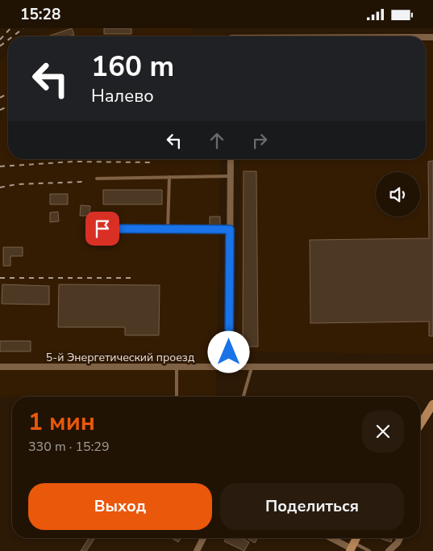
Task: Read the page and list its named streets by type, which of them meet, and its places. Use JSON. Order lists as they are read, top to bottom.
{
  "streets": {
    "street": ["5-й Энергетический проезд"]
  },
  "page": {
    "status": "15:28",
    "turn": ["160 m", "Налево"],
    "heading": ["1 мин", "330 m · 15:29"],
    "buttons": ["Выход", "Поделиться"]
  }
}
